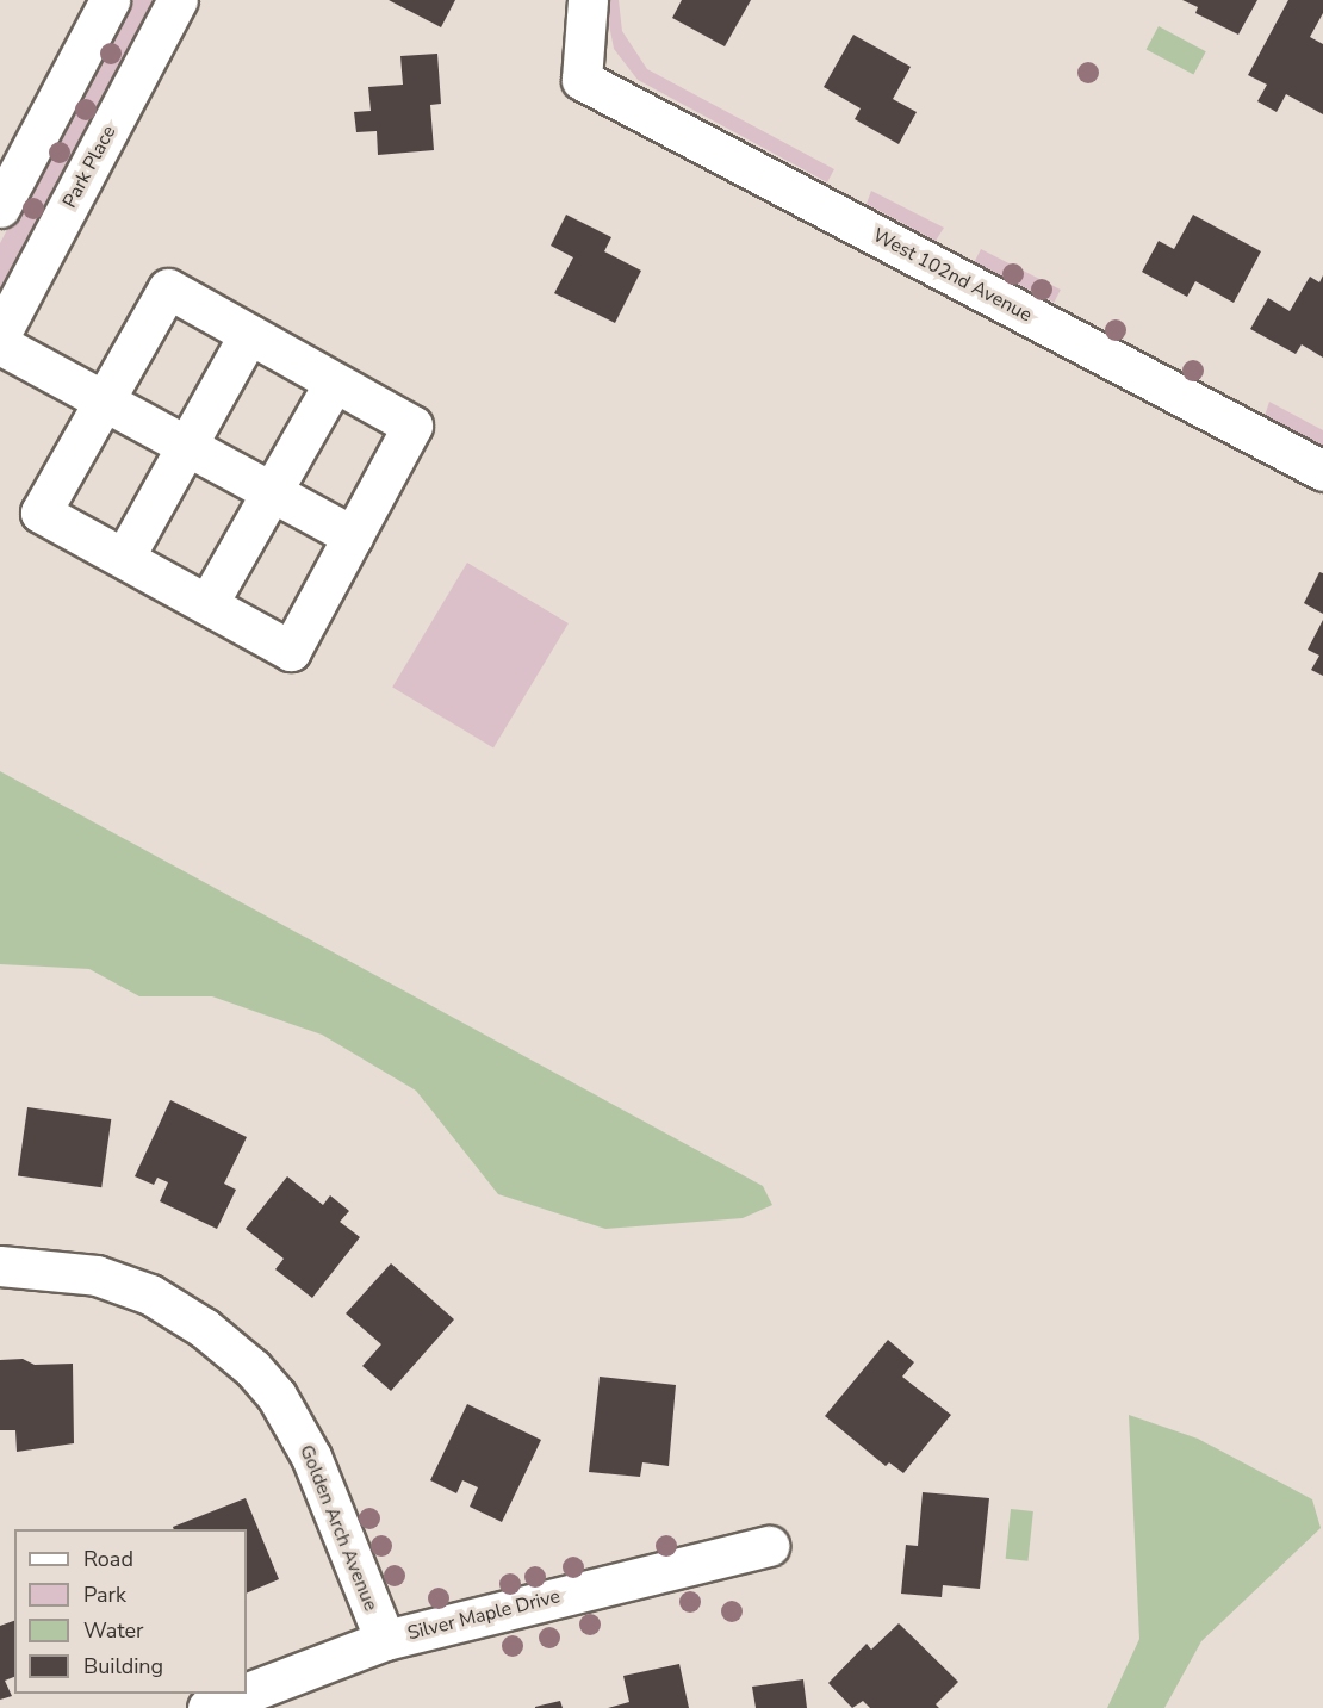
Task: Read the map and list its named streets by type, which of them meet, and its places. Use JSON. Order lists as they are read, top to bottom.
{
  "streets": {
    "street": [
      "Park Place",
      "West 102nd Avenue",
      "Golden Arch Avenue",
      "Silver Maple Drive"
    ]
  },
  "crossings": [
    ["Golden Arch Avenue", "Silver Maple Drive"]
  ],
  "legend": [
    "Road",
    "Park",
    "Water",
    "Building"
  ]
}
